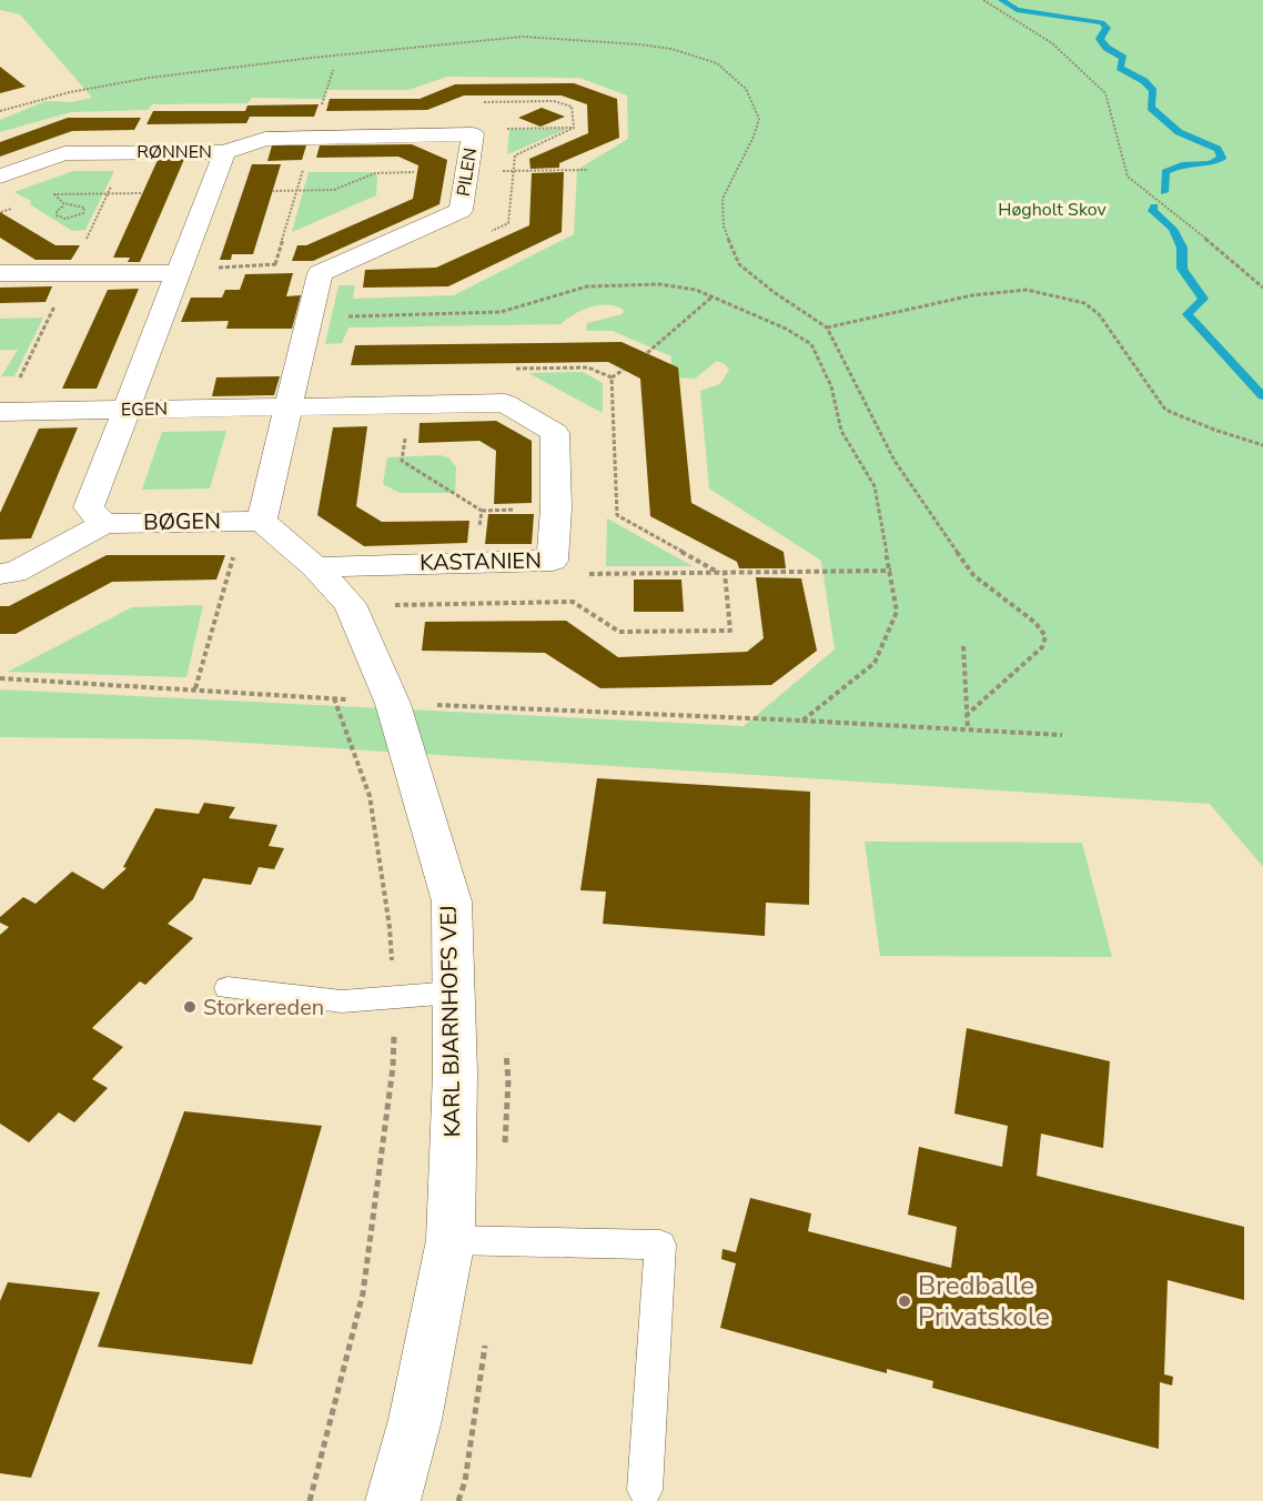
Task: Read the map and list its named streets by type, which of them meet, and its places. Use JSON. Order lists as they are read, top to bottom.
{
  "streets": {
    "street": [
      "RØNNEN",
      "PILEN",
      "EGEN",
      "BØGEN",
      "KASTANIEN",
      "KARL BJARNHOFS VEJ"
    ]
  },
  "crossings": [
    ["RØNNEN", "PILEN"],
    ["RØNNEN", "EGEN"],
    ["EGEN", "KASTANIEN"],
    ["KASTANIEN", "KARL BJARNHOFS VEJ"]
  ],
  "parks": ["Høgholt Skov"],
  "places": ["Storkereden", "Bredballe Privatskole"]
}
